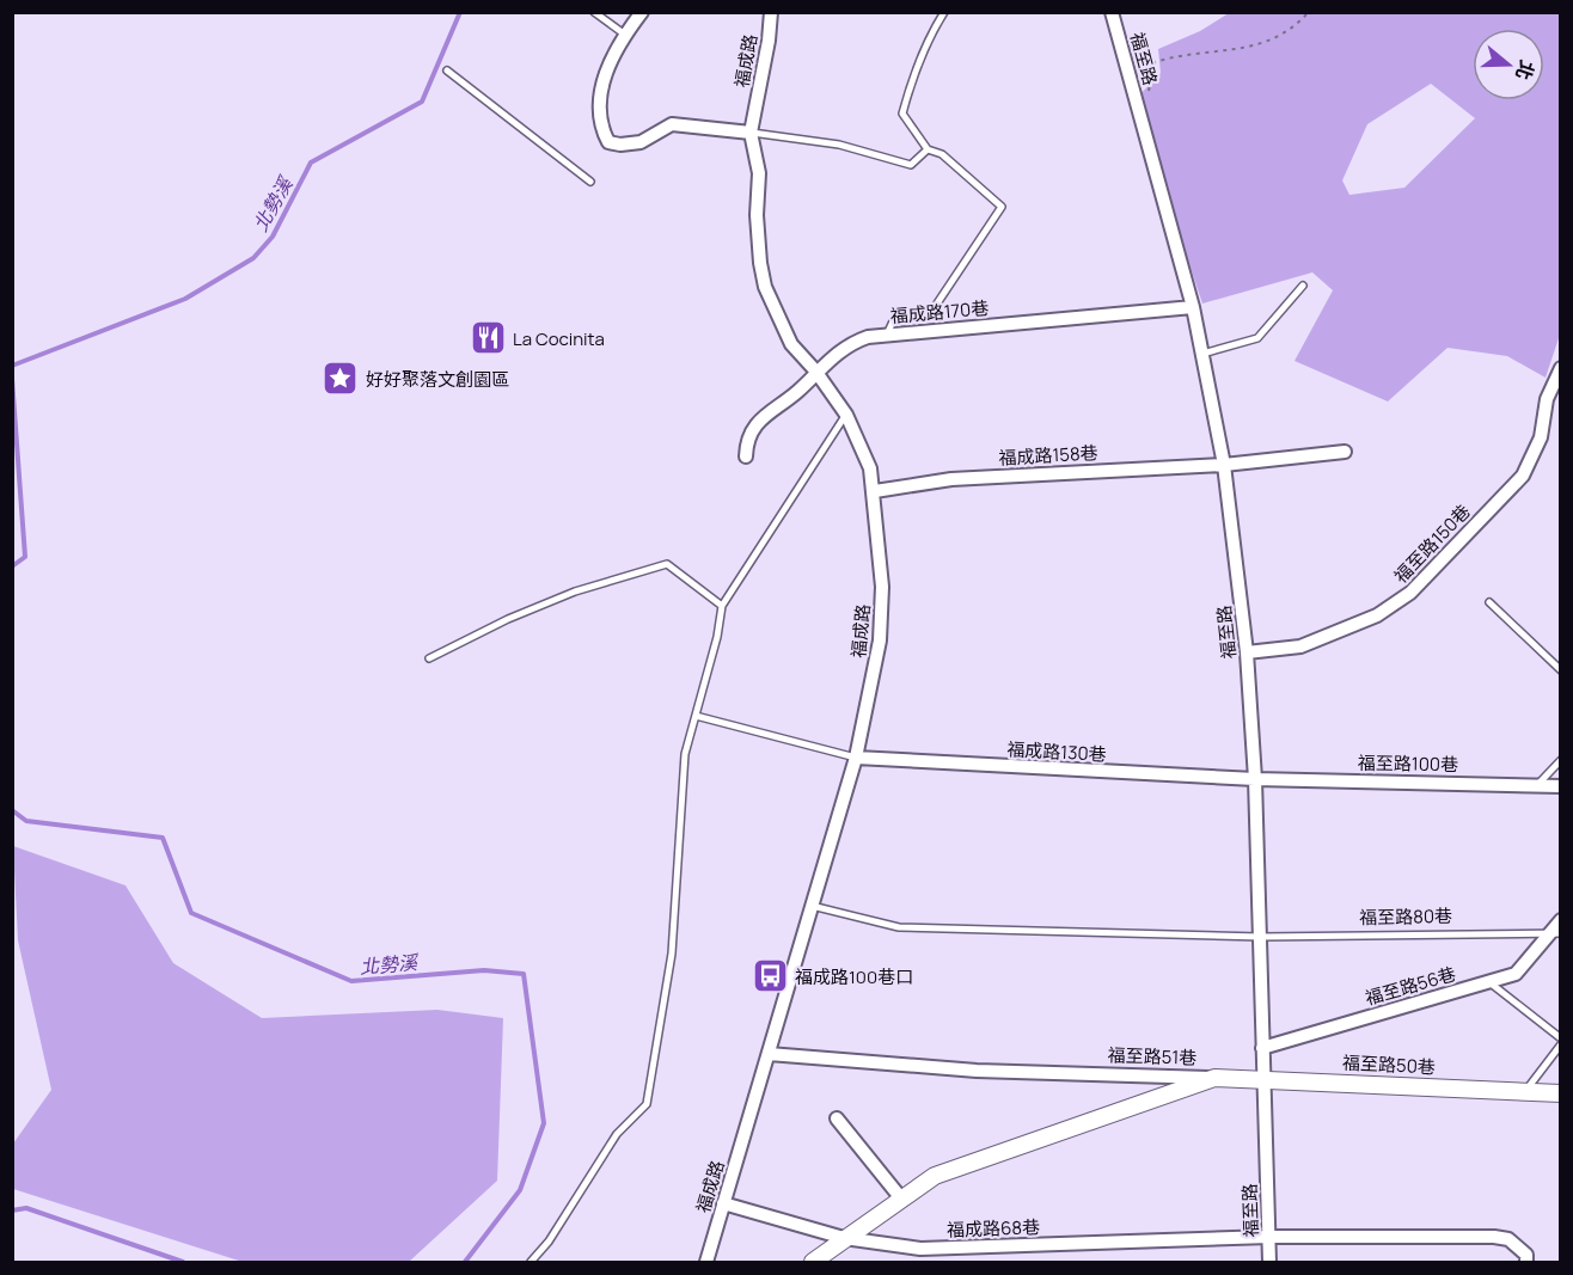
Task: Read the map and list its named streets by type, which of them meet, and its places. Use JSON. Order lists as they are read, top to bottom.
{
  "streets": {
    "street": [
      "福至路",
      "福成路",
      "福成路170巷",
      "福成路158巷",
      "福至路150巷",
      "福成路130巷",
      "福至路100巷",
      "福至路56巷",
      "福至路51巷",
      "福至路50巷",
      "福成路68巷"
    ],
    "lane": ["福至路80巷"]
  },
  "crossings": [
    ["福至路", "福成路170巷"],
    ["福至路", "福成路158巷"],
    ["福至路", "福至路150巷"],
    ["福至路", "福成路130巷"],
    ["福至路", "福至路100巷"],
    ["福至路", "福至路80巷"],
    ["福至路", "福至路56巷"],
    ["福至路", "福至路50巷"],
    ["福至路", "福成路68巷"],
    ["福成路", "福成路170巷"],
    ["福成路", "福成路158巷"],
    ["福成路", "福成路130巷"],
    ["福成路", "福至路80巷"],
    ["福成路", "福至路51巷"],
    ["福成路", "福成路68巷"],
    ["福成路130巷", "福至路100巷"],
    ["福至路80巷", "福至路56巷"],
    ["福至路51巷", "福至路50巷"],
    ["福至路51巷", "福成路68巷"]
  ],
  "water": ["北勢溪"],
  "places": {
    "restaurant": ["La Cocinita"],
    "place": ["好好聚落文創園區"],
    "bus stop": ["福成路100巷口"]
  },
  "north": "right"
}
